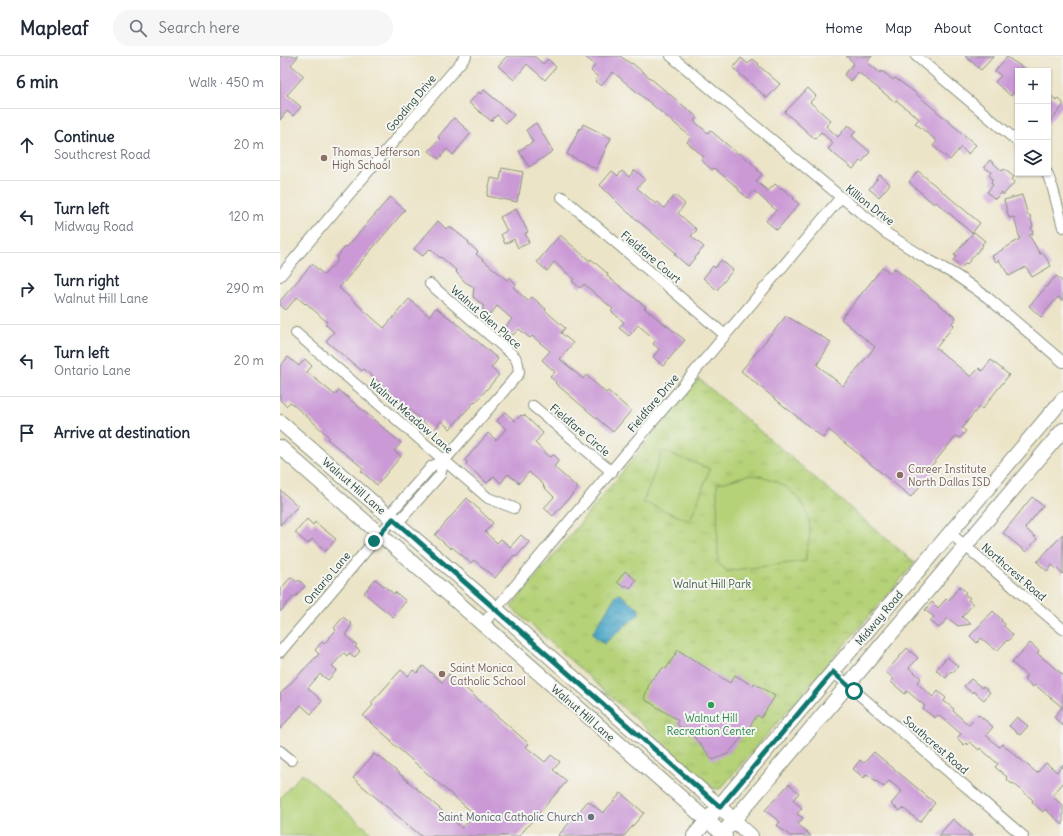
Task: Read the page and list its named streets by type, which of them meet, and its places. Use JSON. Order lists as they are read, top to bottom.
{
  "streets": {
    "main road": ["Walnut Hill Lane", "Midway Road"],
    "street": [
      "Gooding Drive",
      "Killion Drive",
      "Fieldfare Court",
      "Walnut Glen Place",
      "Fieldfare Drive",
      "Walnut Meadow Lane",
      "Fieldfare Circle",
      "Northcrest Road",
      "Ontario Lane",
      "Southcrest Road"
    ]
  },
  "crossings": [
    ["Killion Drive", "Fieldfare Drive"],
    ["Fieldfare Court", "Fieldfare Drive"],
    ["Walnut Glen Place", "Ontario Lane"],
    ["Fieldfare Drive", "Fieldfare Circle"],
    ["Fieldfare Drive", "Walnut Hill Lane"],
    ["Walnut Meadow Lane", "Ontario Lane"],
    ["Walnut Hill Lane", "Ontario Lane"],
    ["Walnut Hill Lane", "Midway Road"],
    ["Northcrest Road", "Midway Road"],
    ["Midway Road", "Southcrest Road"]
  ],
  "parks": ["Walnut Hill Park"],
  "places": [
    "Thomas Jefferson High School",
    "Career Institute North Dallas ISD",
    "Saint Monica Catholic School",
    "Walnut Hill Recreation Center",
    "Saint Monica Catholic Church"
  ],
  "page": {
    "header": "Mapleaf",
    "search": "Search here",
    "nav": [
      "Home",
      "Map",
      "About",
      "Contact"
    ],
    "heading": ["6 min", "Walk · 450 m"],
    "map_buttons": ["+", "−"],
    "list": [
      ["Continue", "Southcrest Road", "20 m"],
      ["Turn left", "Midway Road", "120 m"],
      ["Turn right", "Walnut Hill Lane", "290 m"],
      ["Turn left", "Ontario Lane", "20 m"],
      "Arrive at destination"
    ]
  }
}
